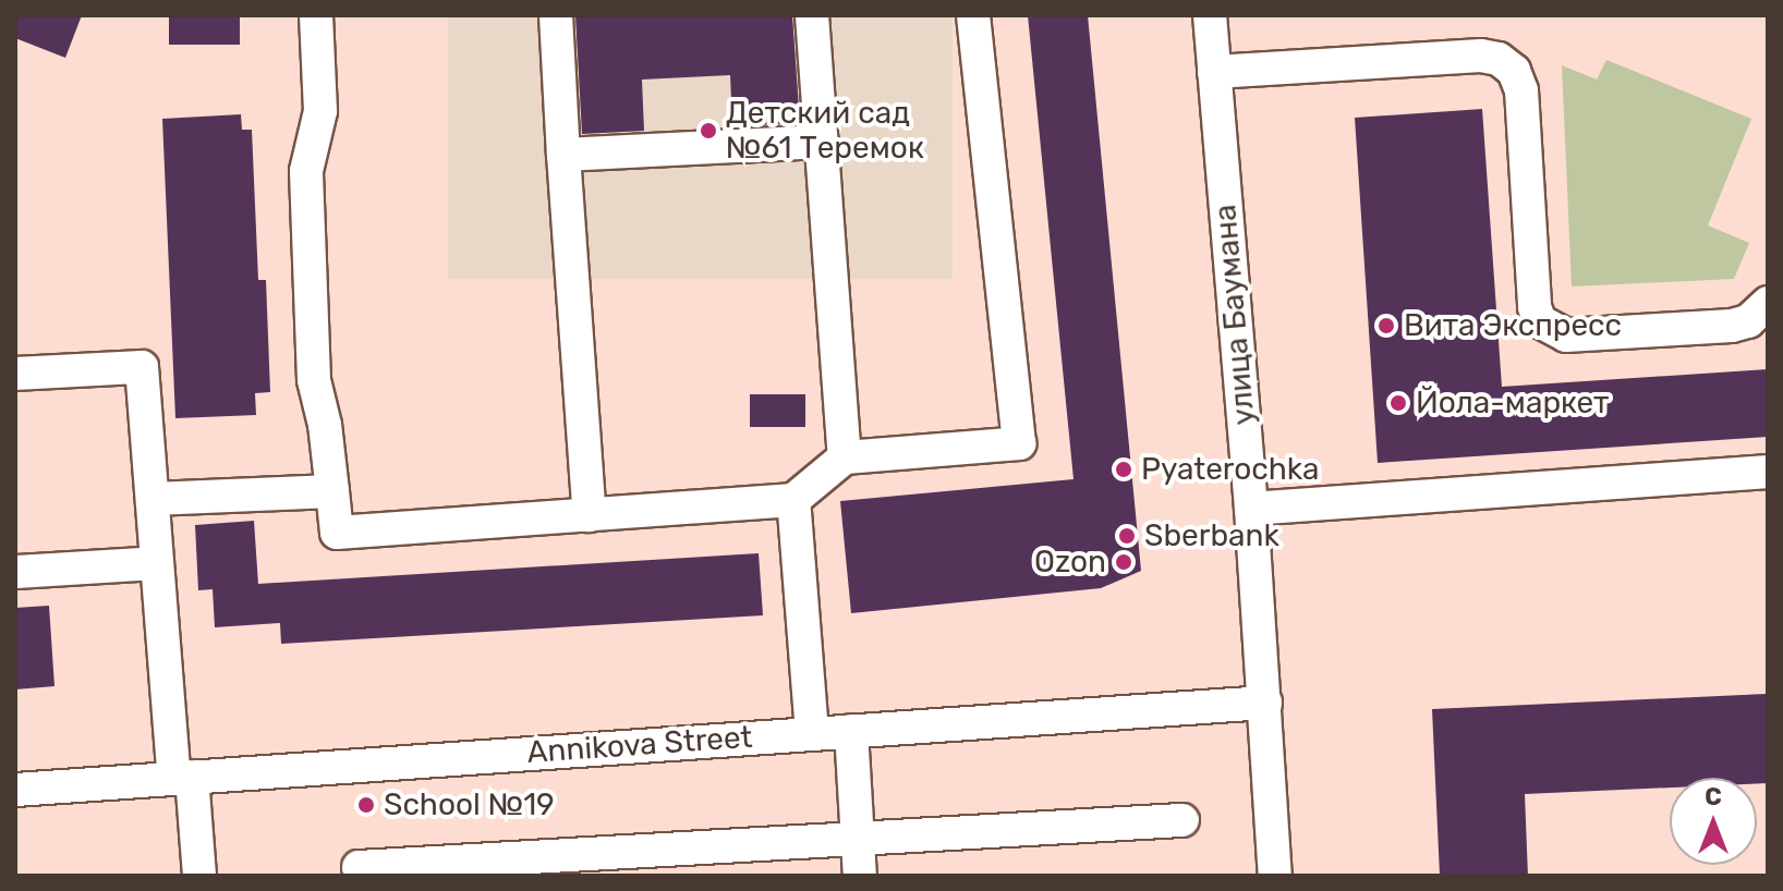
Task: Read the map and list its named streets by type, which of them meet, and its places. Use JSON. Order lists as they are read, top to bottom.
{
  "streets": {
    "street": ["улица Баумана", "Annikova Street"]
  },
  "crossings": [
    ["улица Баумана", "Annikova Street"]
  ],
  "places": [
    "Детский сад №61 Теремок",
    "Вита Экспресс",
    "Йола-маркет",
    "Pyaterochka",
    "Sberbank",
    "Ozon",
    "School №19"
  ],
  "north": "top"
}
